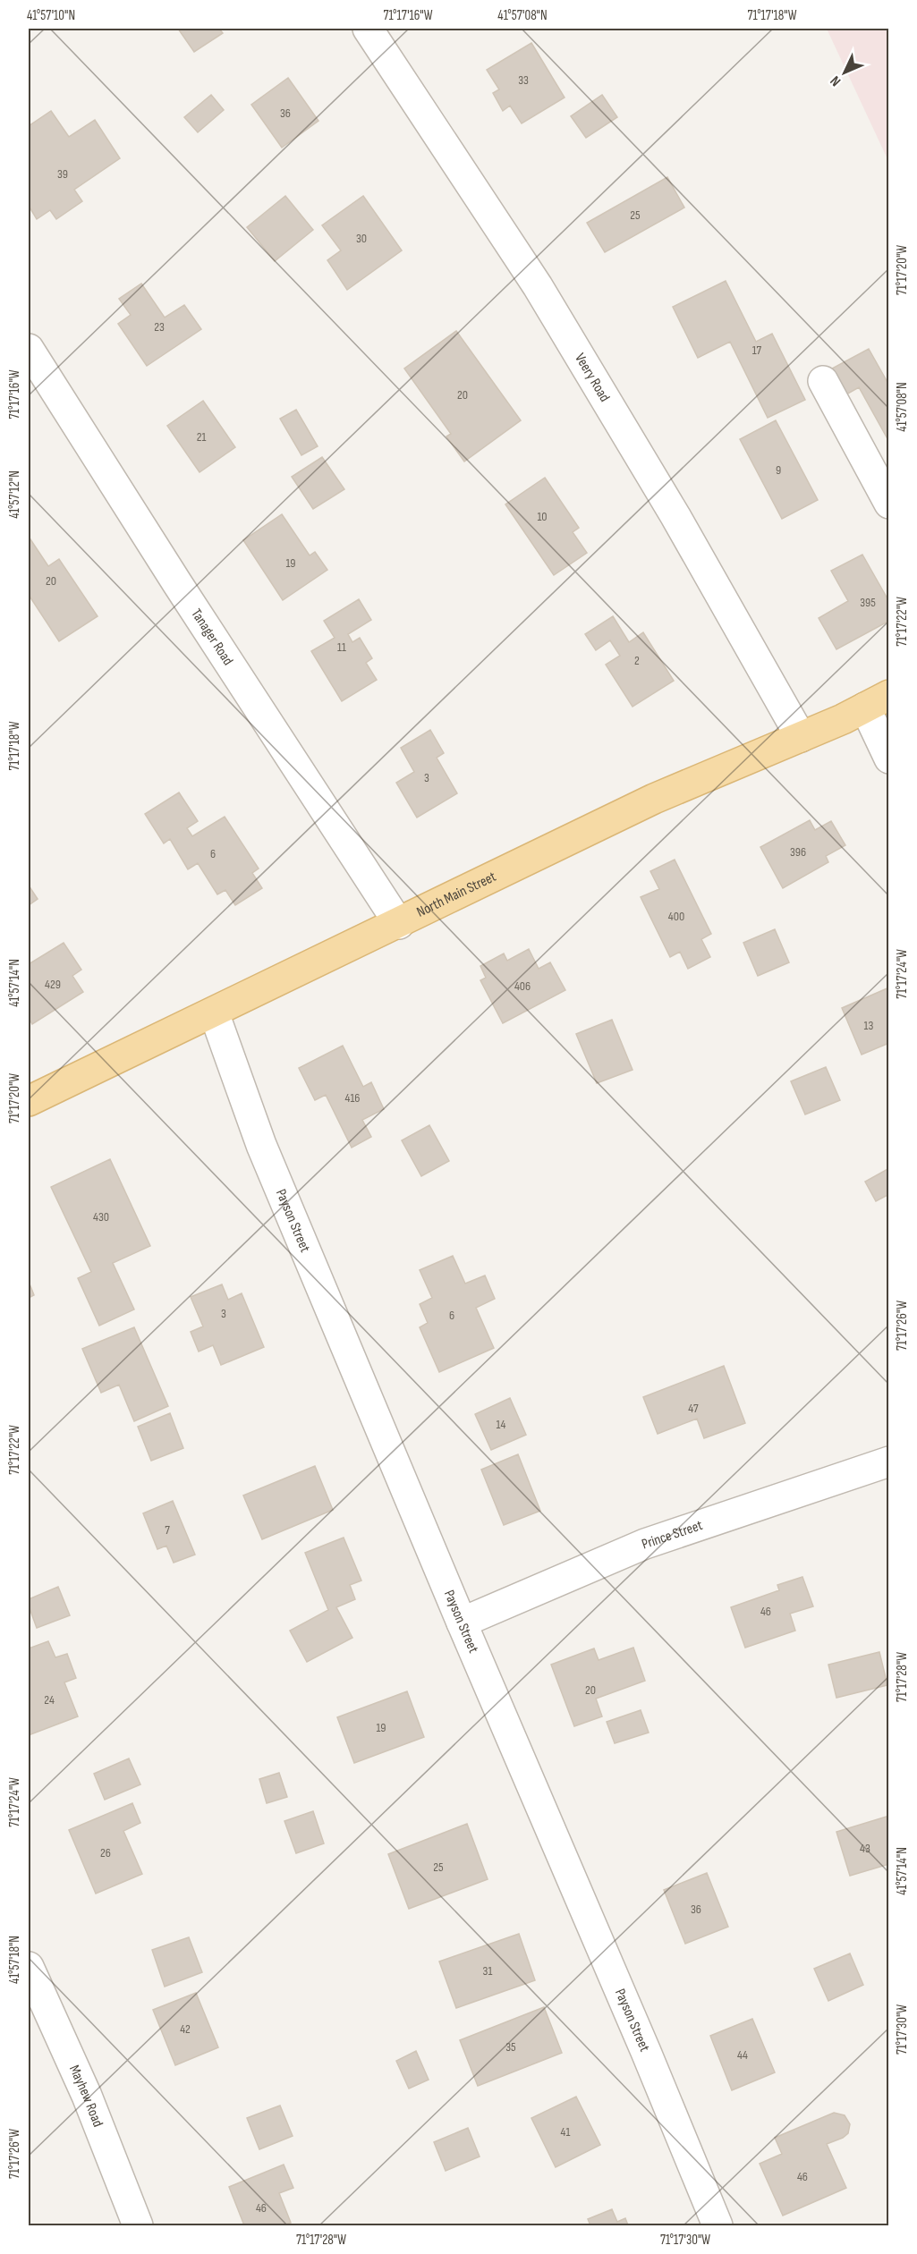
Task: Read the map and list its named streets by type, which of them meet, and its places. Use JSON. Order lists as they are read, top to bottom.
{
  "streets": {
    "main road": ["North Main Street"],
    "street": [
      "Veery Road",
      "Tanager Road",
      "Payson Street",
      "Prince Street",
      "Mayhew Road"
    ]
  },
  "crossings": [
    ["Veery Road", "North Main Street"],
    ["Tanager Road", "North Main Street"],
    ["North Main Street", "Payson Street"],
    ["Payson Street", "Prince Street"]
  ],
  "house_numbers": [
    "33",
    "36",
    "39",
    "25",
    "30",
    "23",
    "17",
    "20",
    "21",
    "9",
    "10",
    "19",
    "20",
    "395",
    "11",
    "2",
    "3",
    "396",
    "6",
    "400",
    "429",
    "406",
    "13",
    "416",
    "430",
    "3",
    "6",
    "47",
    "14",
    "7",
    "46",
    "20",
    "24",
    "19",
    "43",
    "26",
    "25",
    "36",
    "31",
    "42",
    "35",
    "44",
    "41",
    "46",
    "46"
  ],
  "north": "bottom left",
  "coordinates": [
    "41°57'10\"N",
    "71°17'16\"W",
    "41°57'08\"N",
    "71°17'18\"W",
    "71°17'20\"W",
    "41°57'12\"N",
    "71°17'22\"W",
    "71°17'24\"W",
    "41°57'14\"N",
    "71°17'26\"W",
    "71°17'28\"W",
    "41°57'18\"N",
    "71°17'30\"W"
  ]
}
